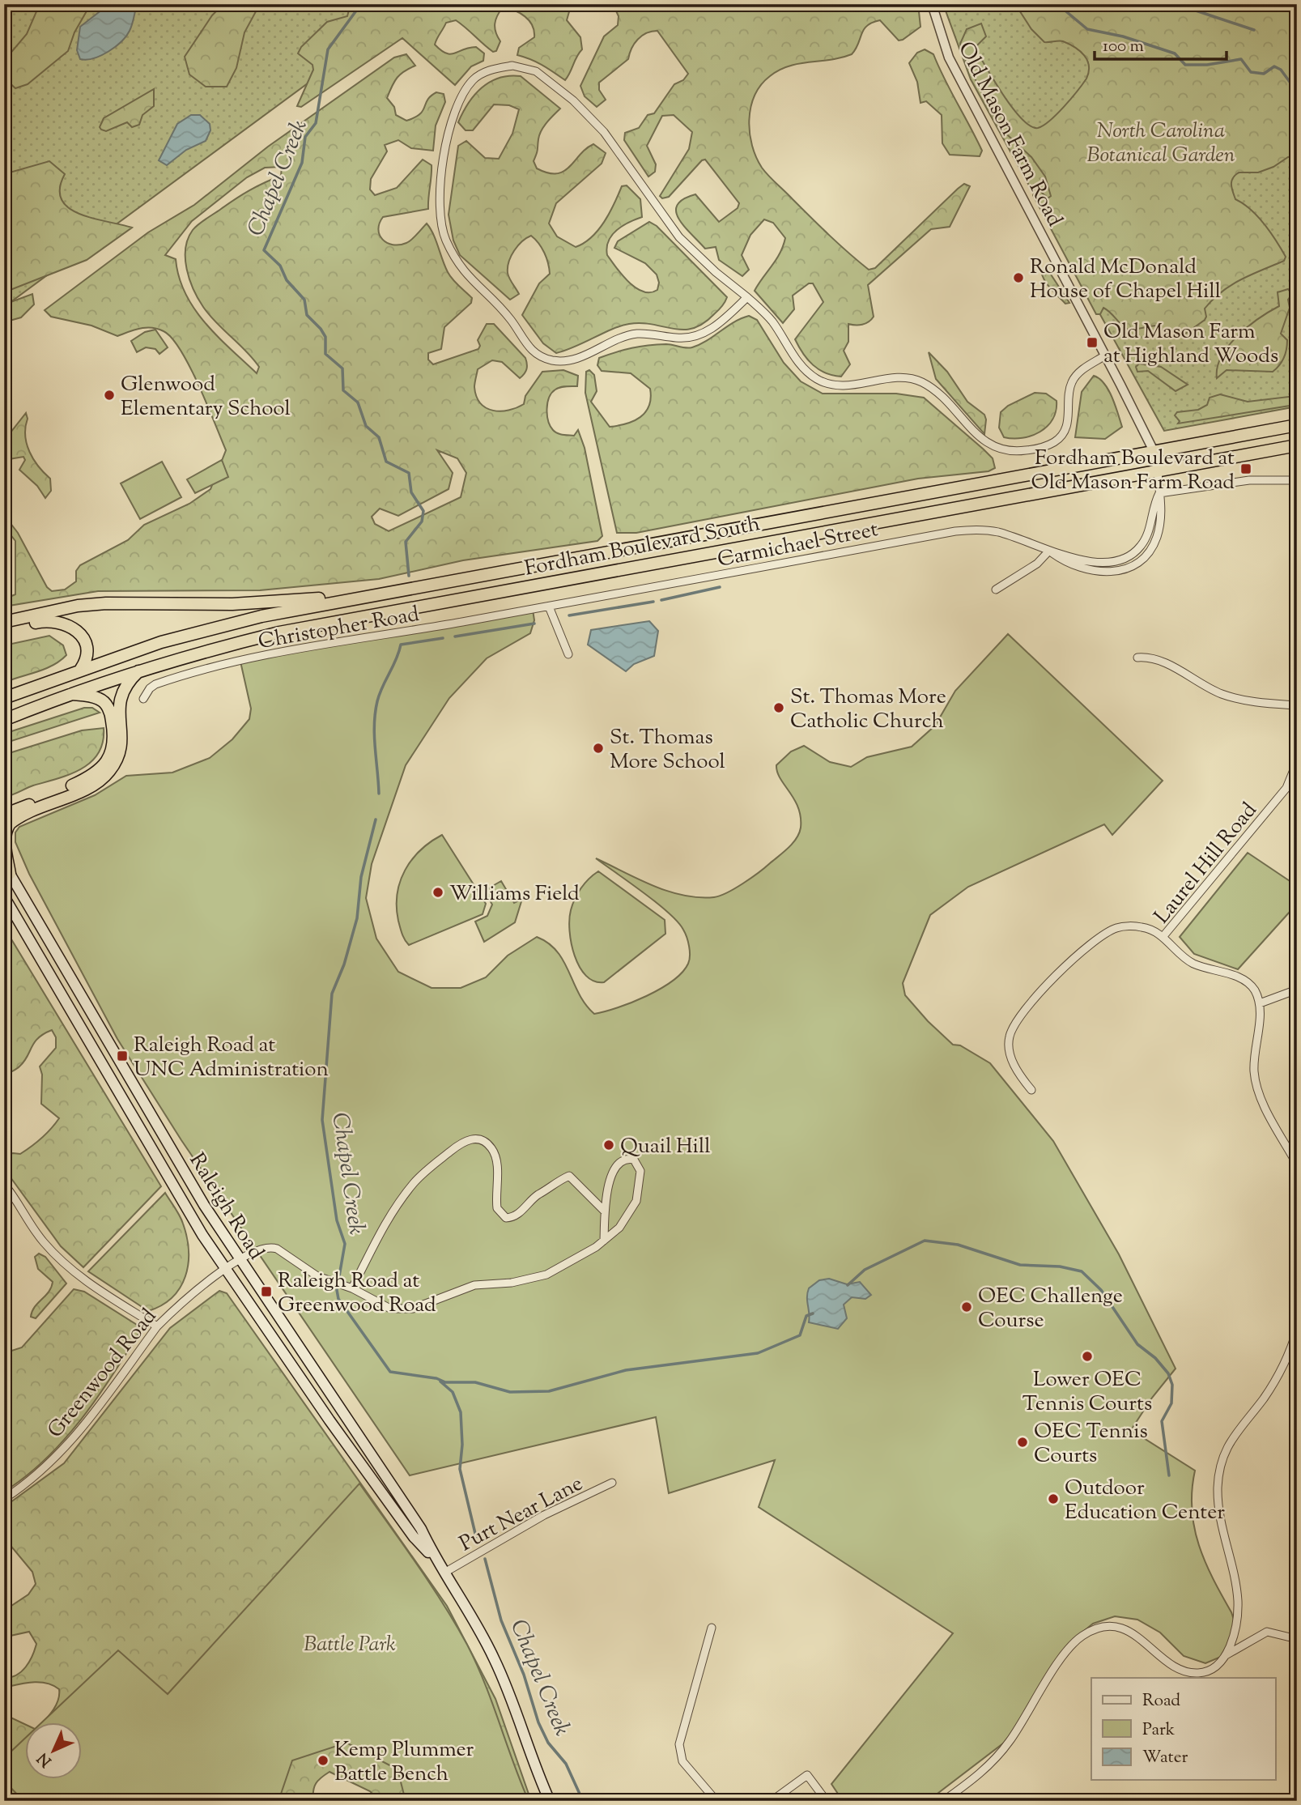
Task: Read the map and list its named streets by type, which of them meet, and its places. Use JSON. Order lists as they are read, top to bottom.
{
  "streets": {
    "highway": ["Fordham Boulevard South"],
    "main road": ["Raleigh Road"],
    "street": [
      "Old Mason Farm Road",
      "Carmichael Street",
      "Christopher Road",
      "Laurel Hill Road",
      "Greenwood Road",
      "Purt Near Lane"
    ]
  },
  "crossings": [
    ["Old Mason Farm Road", "Carmichael Street"],
    ["Old Mason Farm Road", "Fordham Boulevard South"],
    ["Carmichael Street", "Christopher Road"],
    ["Raleigh Road", "Greenwood Road"],
    ["Raleigh Road", "Purt Near Lane"]
  ],
  "water": ["Chapel Creek"],
  "parks": ["North Carolina Botanical Garden", "Battle Park"],
  "places": {
    "other": [
      "Ronald McDonald House of Chapel Hill",
      "Glenwood Elementary School",
      "St. Thomas More Catholic Church",
      "St. Thomas More School",
      "Williams Field",
      "Quail Hill",
      "OEC Challenge Course",
      "Lower OEC Tennis Courts",
      "OEC Tennis Courts",
      "Outdoor Education Center",
      "Kemp Plummer Battle Bench"
    ],
    "transit": [
      "Old Mason Farm at Highland Woods",
      "Fordham Boulevard at Old Mason Farm Road",
      "Raleigh Road at UNC Administration",
      "Raleigh Road at Greenwood Road"
    ]
  },
  "legend": ["Road", "Park", "Water"],
  "scale_bar": "100 m",
  "north": "bottom left"
}
